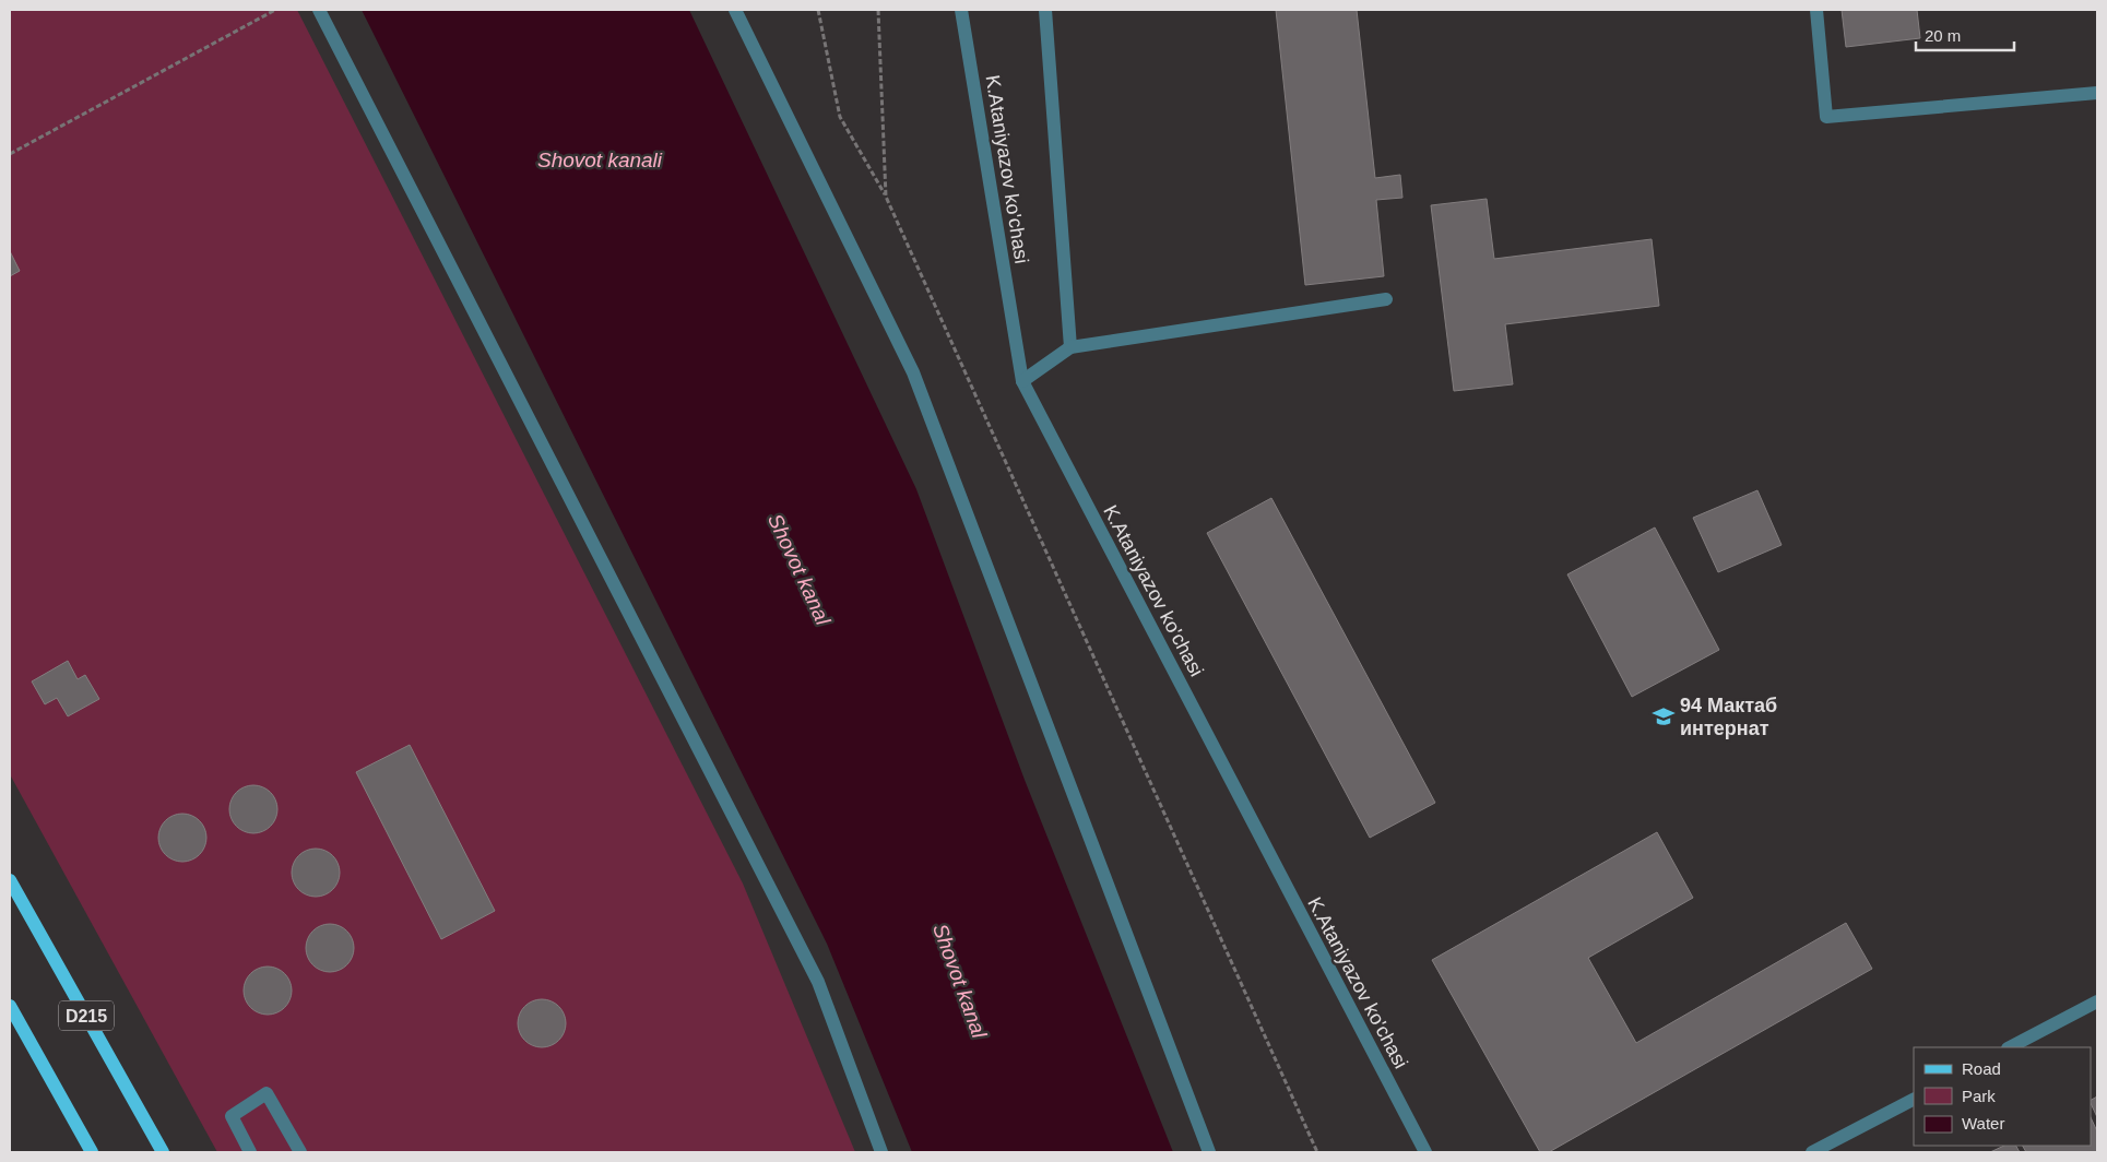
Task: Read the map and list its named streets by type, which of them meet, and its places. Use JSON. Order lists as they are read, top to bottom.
{
  "streets": {
    "main road": ["D215"],
    "street": ["K.Ataniyazov ko'chasi"]
  },
  "water": ["Shovot kanali", "Shovot kanal"],
  "places": {
    "school or university": ["94 Мактаб интернат"]
  },
  "legend": ["Road", "Park", "Water"],
  "scale_bar": "20 m"
}
